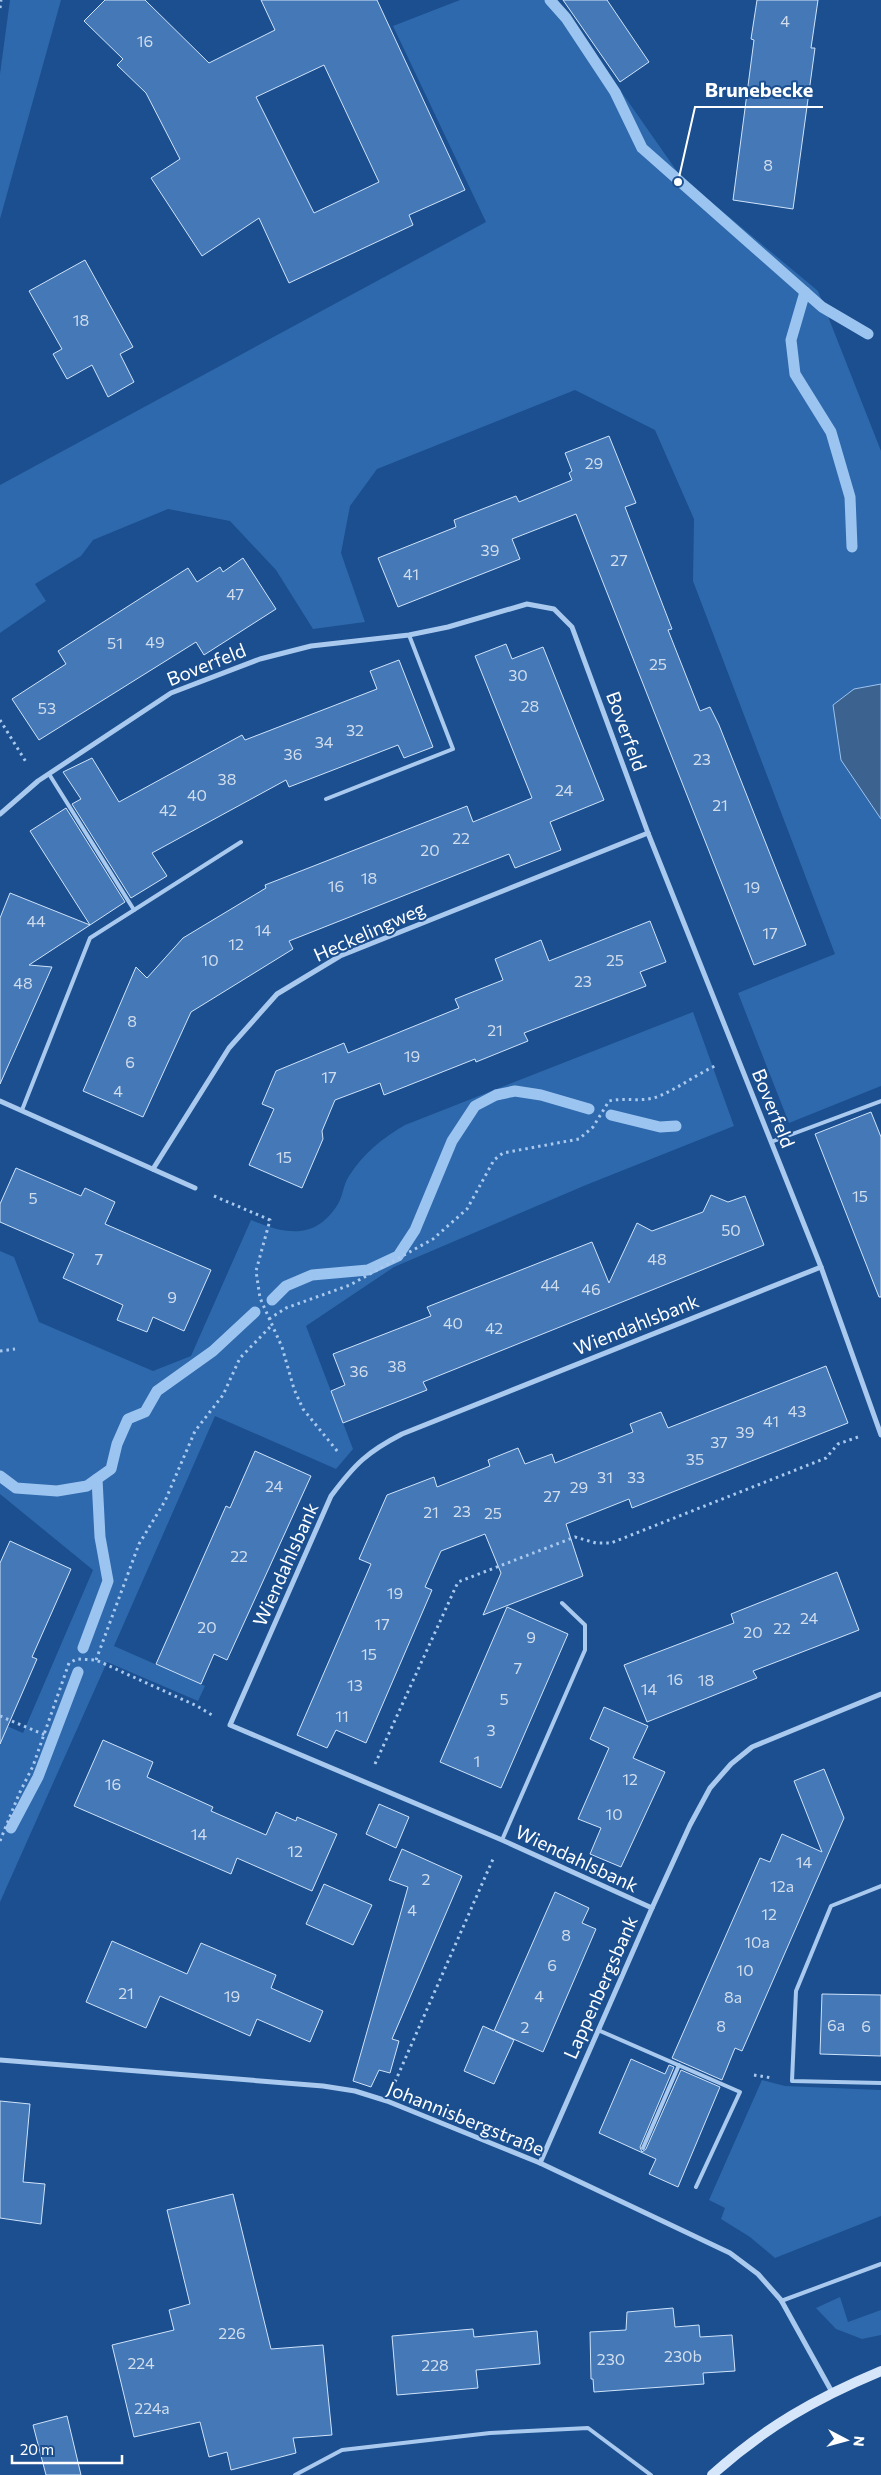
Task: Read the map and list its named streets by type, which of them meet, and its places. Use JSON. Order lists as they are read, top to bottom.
{
  "streets": {
    "street": [
      "Boverfeld",
      "Heckelingweg",
      "Wiendahlsbank",
      "Lappenbergsbank",
      "Johannisbergstraße"
    ]
  },
  "crossings": [
    ["Boverfeld", "Heckelingweg"],
    ["Boverfeld", "Wiendahlsbank"],
    ["Wiendahlsbank", "Lappenbergsbank"],
    ["Lappenbergsbank", "Johannisbergstraße"]
  ],
  "places": ["Brunebecke"],
  "house_numbers": [
    "4",
    "16",
    "8",
    "18",
    "29",
    "39",
    "27",
    "41",
    "47",
    "49",
    "51",
    "25",
    "30",
    "28",
    "53",
    "32",
    "34",
    "36",
    "23",
    "38",
    "24",
    "40",
    "21",
    "42",
    "22",
    "20",
    "18",
    "16",
    "19",
    "44",
    "14",
    "17",
    "12",
    "10",
    "25",
    "23",
    "48",
    "8",
    "21",
    "19",
    "6",
    "17",
    "4",
    "15",
    "15",
    "5",
    "50",
    "7",
    "48",
    "44",
    "46",
    "9",
    "40",
    "42",
    "38",
    "36",
    "43",
    "41",
    "39",
    "37",
    "35",
    "31",
    "33",
    "24",
    "29",
    "27",
    "23",
    "21",
    "25",
    "22",
    "19",
    "24",
    "17",
    "20",
    "22",
    "20",
    "9",
    "15",
    "7",
    "16",
    "18",
    "13",
    "14",
    "5",
    "11",
    "3",
    "1",
    "12",
    "16",
    "10",
    "14",
    "12",
    "14",
    "2",
    "12a",
    "4",
    "12",
    "8",
    "10a",
    "6",
    "10",
    "21",
    "19",
    "4",
    "8a",
    "6a",
    "8",
    "6",
    "2",
    "226",
    "230b",
    "230",
    "224",
    "228",
    "224a"
  ],
  "scale_bar": "20 m",
  "north": "right"
}
